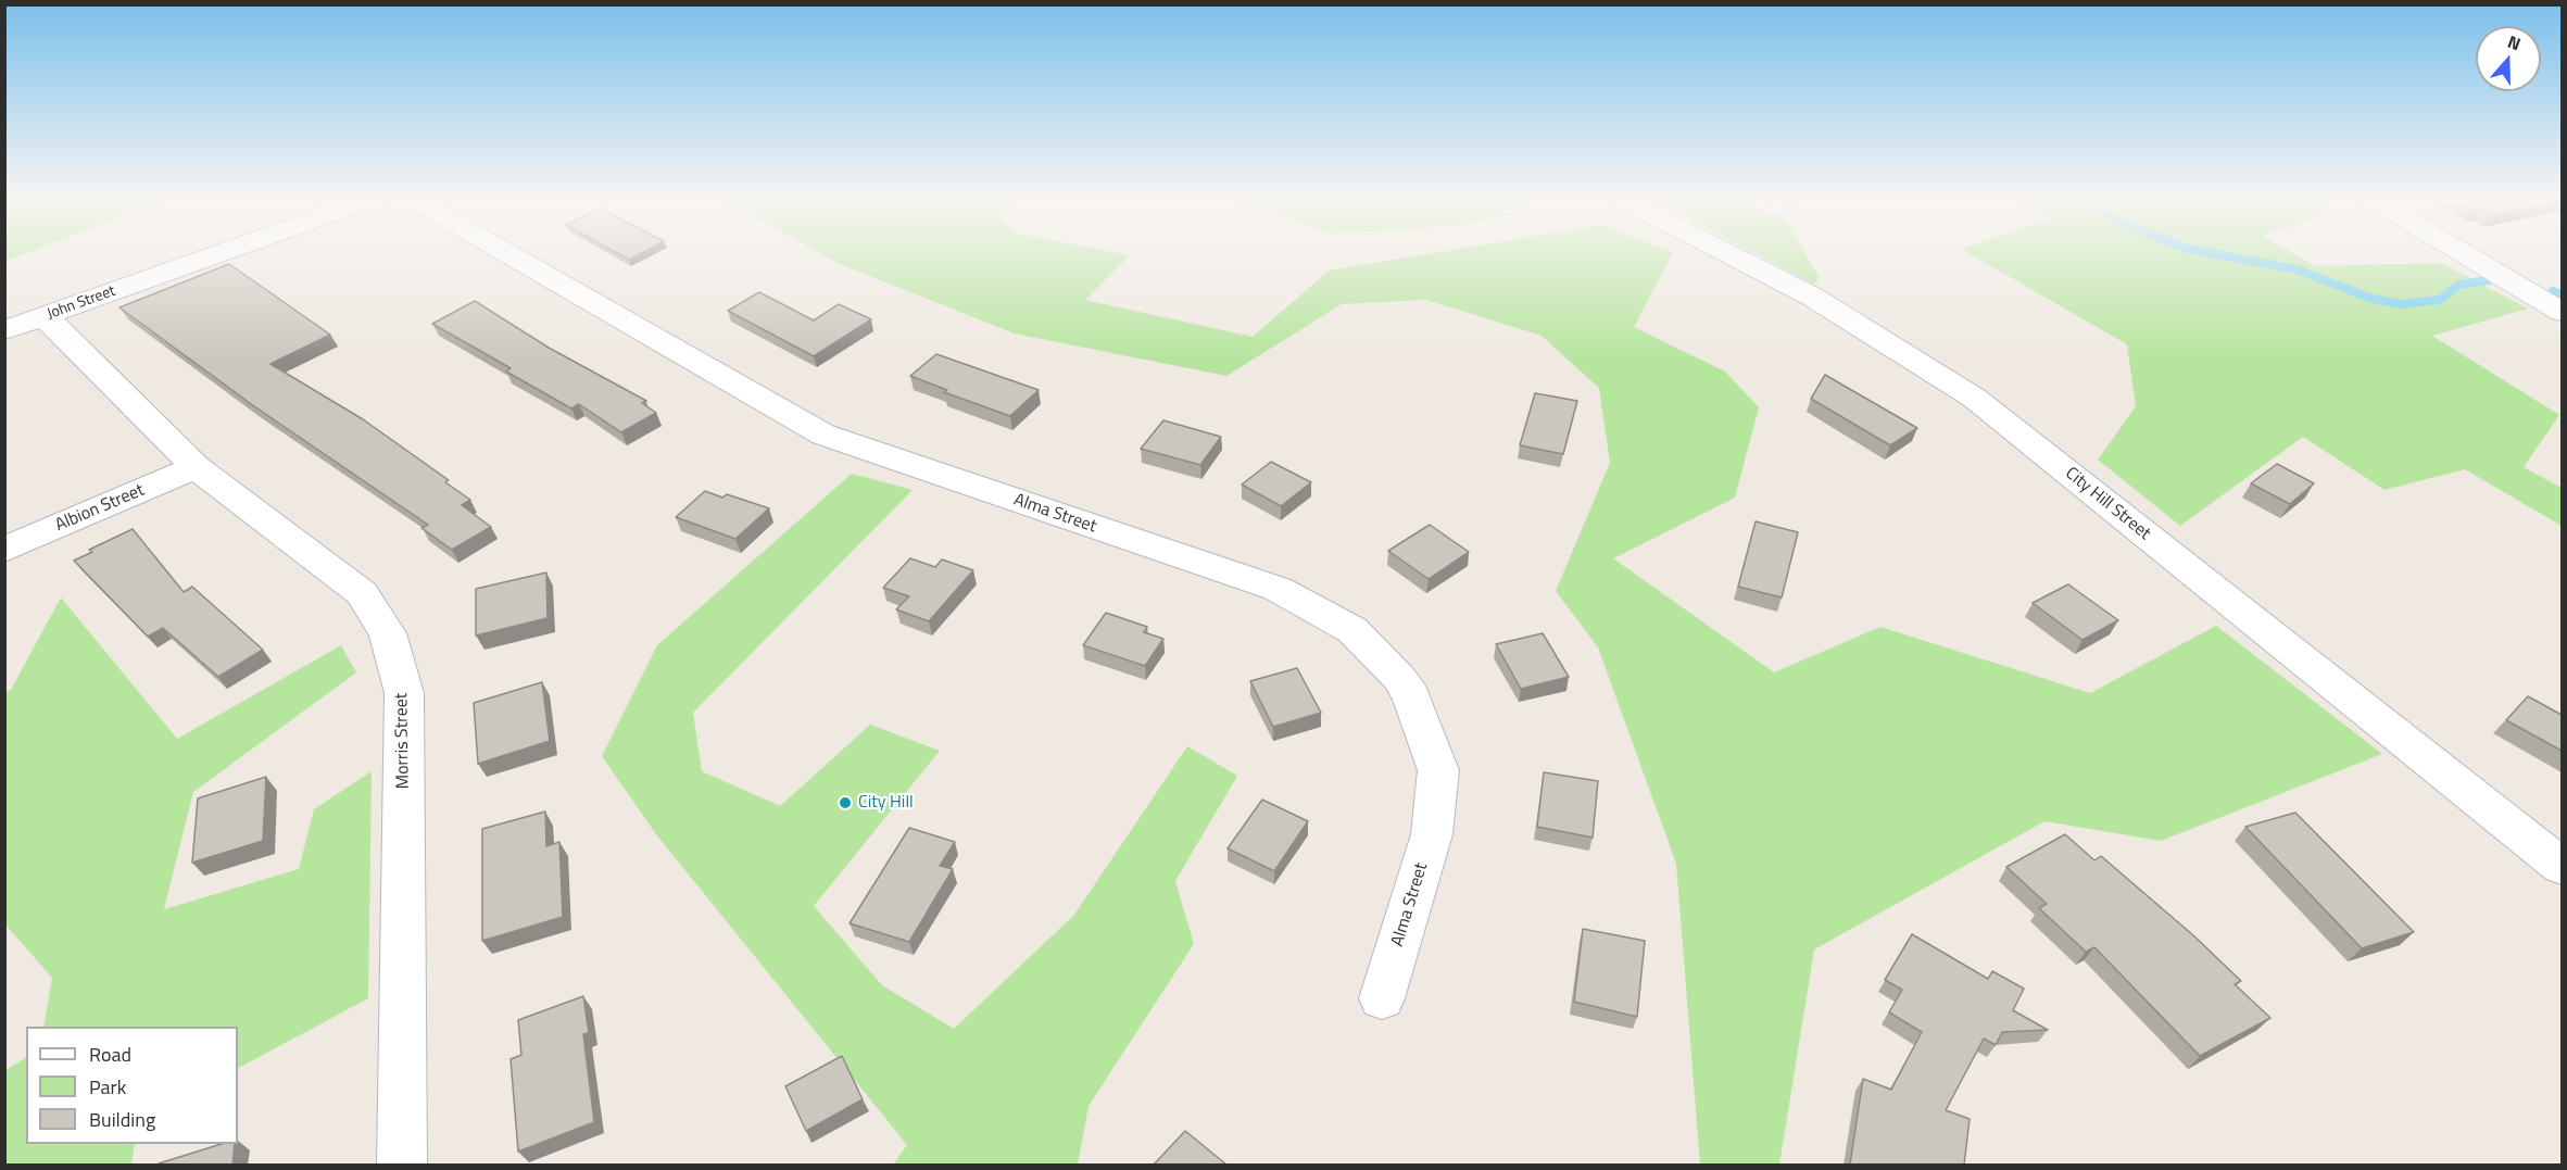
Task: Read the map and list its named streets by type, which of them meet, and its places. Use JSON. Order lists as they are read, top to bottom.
{
  "streets": {
    "street": [
      "John Street",
      "City Hill Street",
      "Albion Street",
      "Alma Street",
      "Morris Street"
    ]
  },
  "crossings": [
    ["John Street", "Morris Street"],
    ["Albion Street", "Morris Street"]
  ],
  "places": ["City Hill"],
  "legend": ["Road", "Park", "Building"],
  "north": "top"
}
